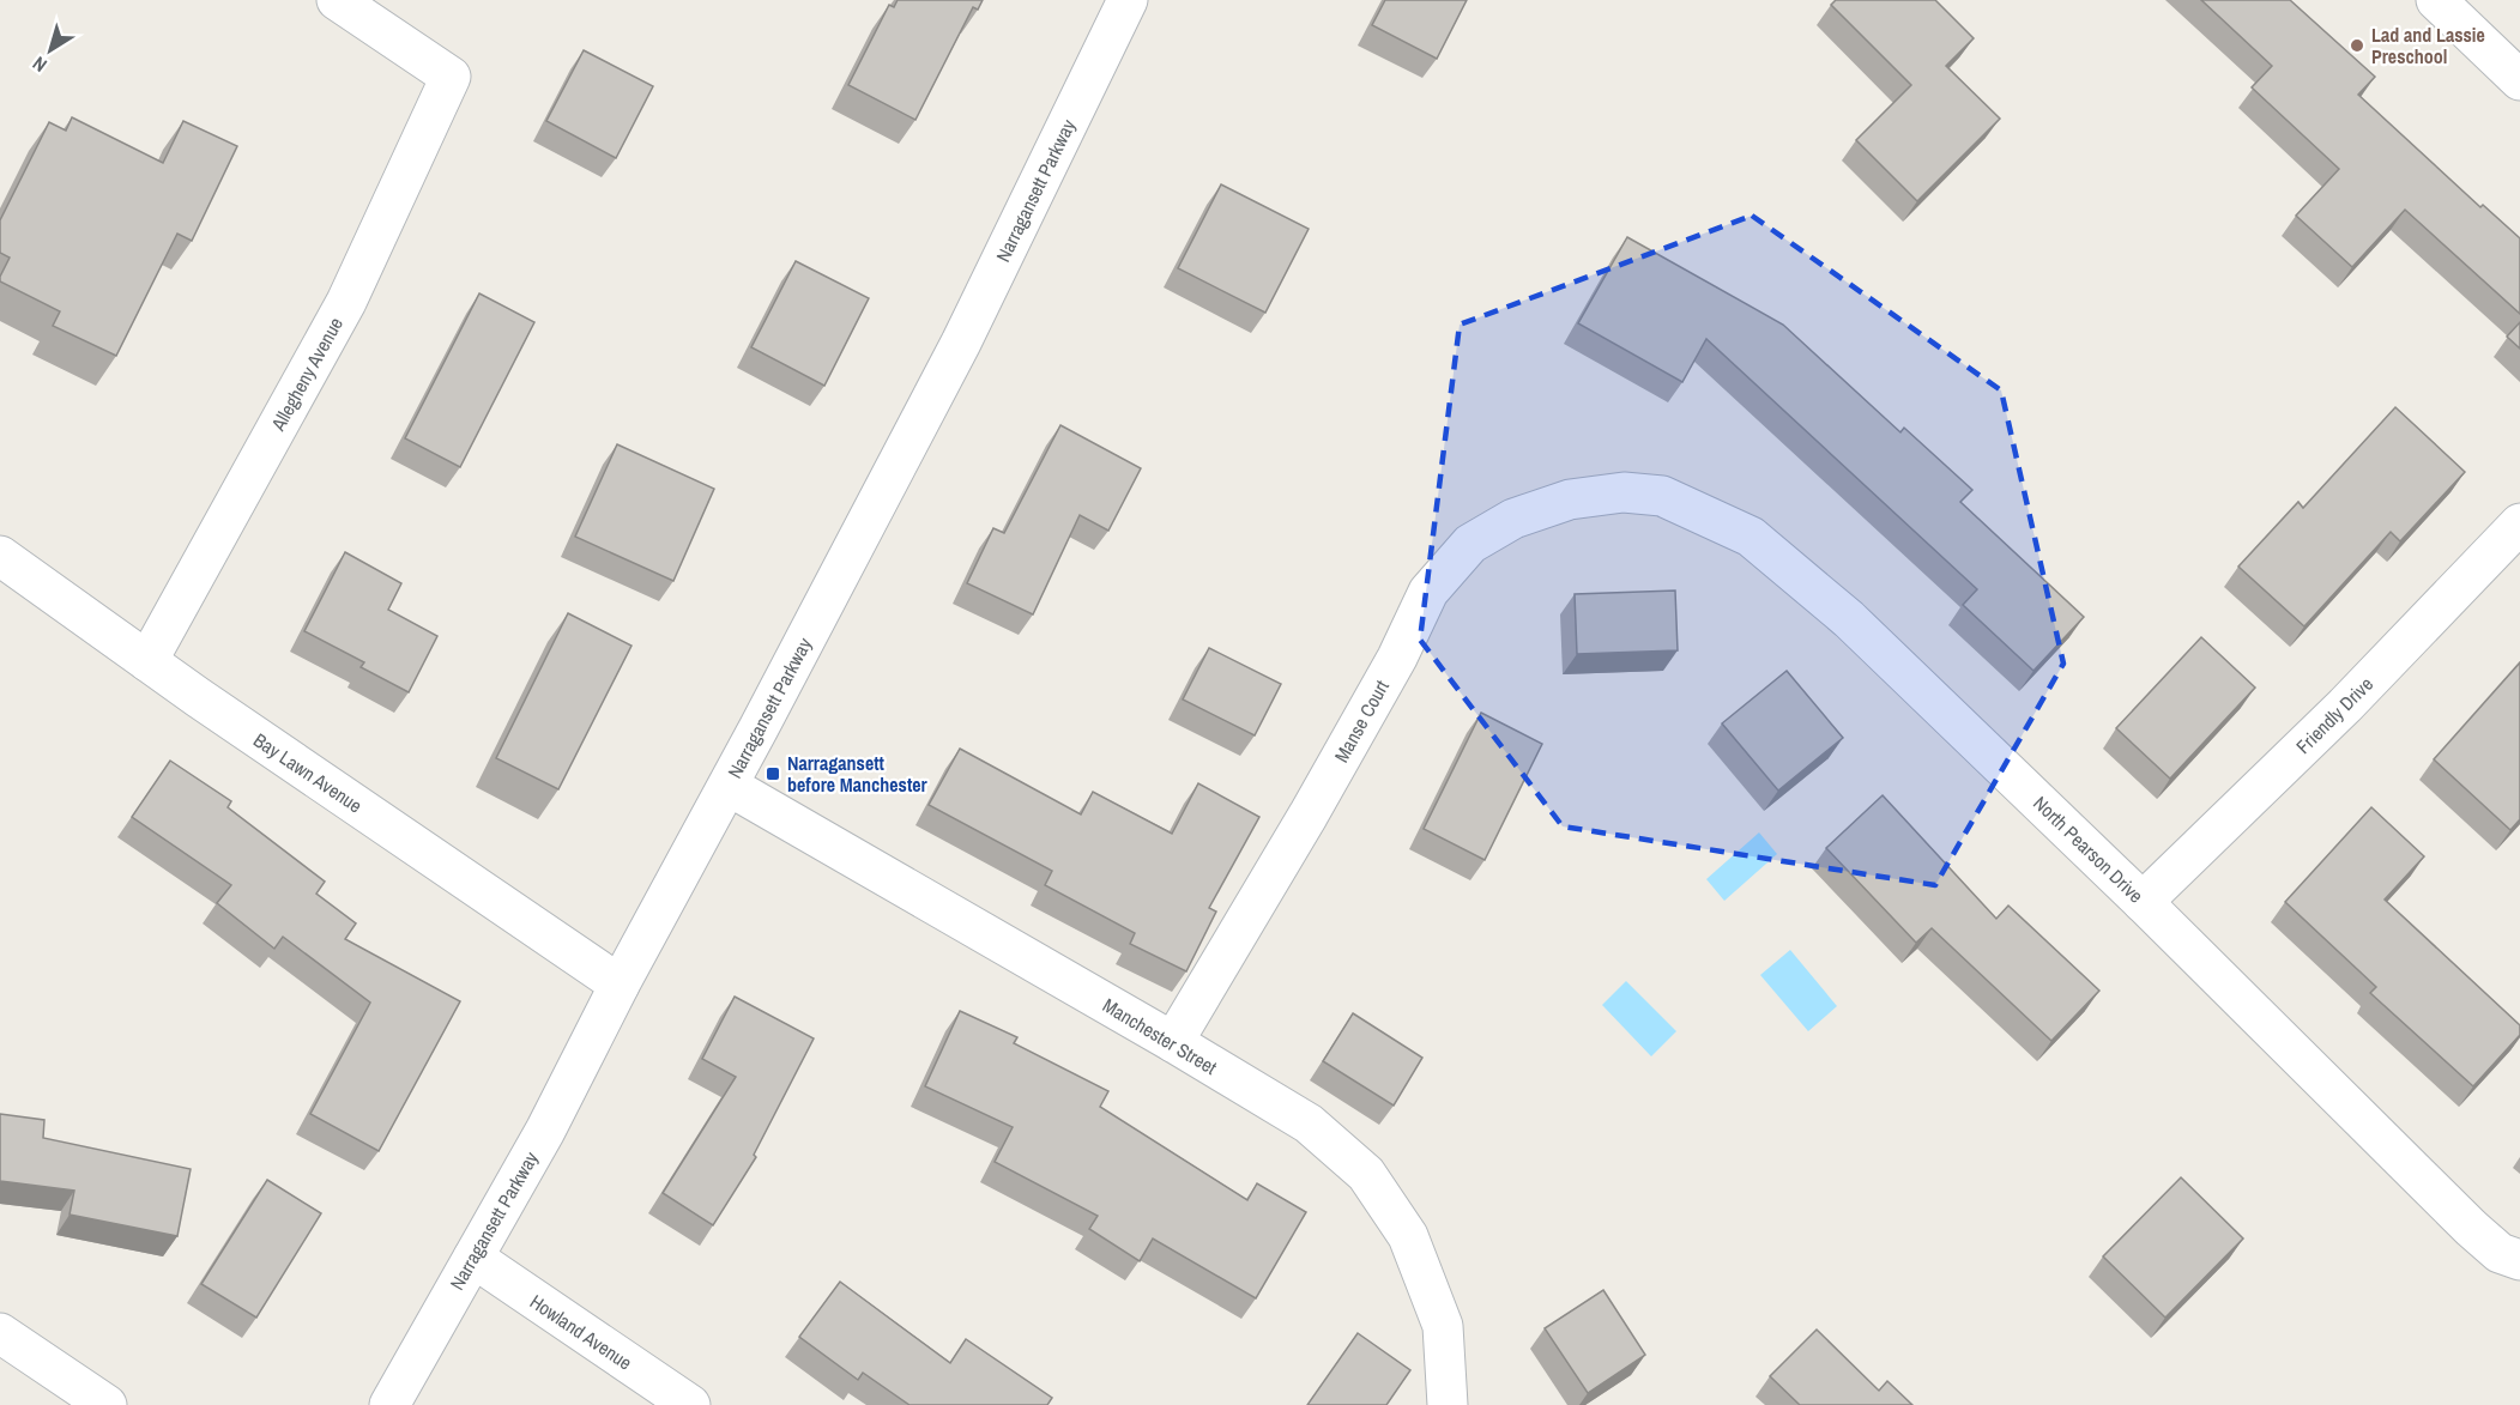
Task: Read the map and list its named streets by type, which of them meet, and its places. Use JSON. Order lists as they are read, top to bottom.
{
  "streets": {
    "street": [
      "Narragansett Parkway",
      "Allegheny Avenue",
      "Friendly Drive",
      "Manse Court",
      "Bay Lawn Avenue",
      "North Pearson Drive",
      "Manchester Street",
      "Howland Avenue"
    ]
  },
  "crossings": [
    ["Narragansett Parkway", "Bay Lawn Avenue"],
    ["Narragansett Parkway", "Manchester Street"],
    ["Narragansett Parkway", "Howland Avenue"],
    ["Allegheny Avenue", "Bay Lawn Avenue"],
    ["Friendly Drive", "North Pearson Drive"],
    ["Manse Court", "North Pearson Drive"],
    ["Manse Court", "Manchester Street"]
  ],
  "places": {
    "other": ["Lad and Lassie Preschool"],
    "transit": ["Narragansett before Manchester"]
  },
  "north": "bottom left"
}
